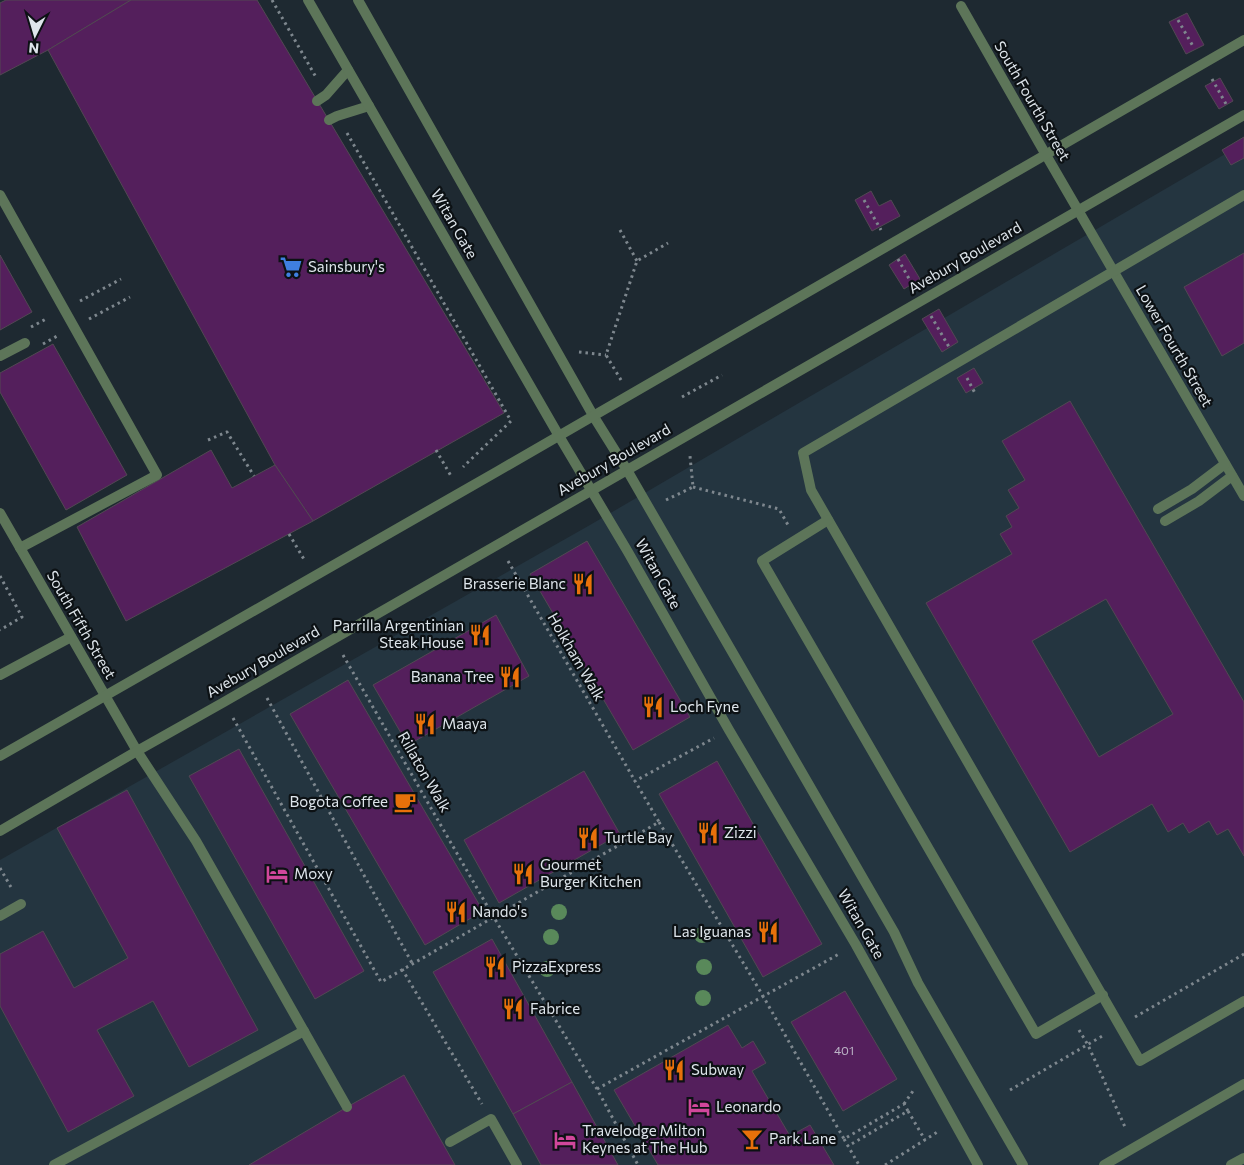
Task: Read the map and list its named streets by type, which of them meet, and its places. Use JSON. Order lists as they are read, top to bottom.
{
  "streets": {
    "street": [
      "South Fourth Street",
      "Witan Gate",
      "Avebury Boulevard",
      "Lower Fourth Street",
      "South Fifth Street"
    ],
    "path": ["Holkham Walk", "Rillaton Walk"]
  },
  "crossings": [
    ["South Fourth Street", "Avebury Boulevard"],
    ["South Fourth Street", "Lower Fourth Street"],
    ["Witan Gate", "Avebury Boulevard"],
    ["Avebury Boulevard", "Lower Fourth Street"],
    ["Avebury Boulevard", "South Fifth Street"],
    ["Avebury Boulevard", "Holkham Walk"],
    ["Avebury Boulevard", "Rillaton Walk"]
  ],
  "places": {
    "supermarket": ["Sainsbury's"],
    "restaurant": [
      "Brasserie Blanc",
      "Parrilla Argentinian Steak House",
      "Banana Tree",
      "Loch Fyne",
      "Maaya",
      "Zizzi",
      "Turtle Bay",
      "Gourmet Burger Kitchen",
      "Nando's",
      "Las Iguanas",
      "PizzaExpress",
      "Fabrice",
      "Subway"
    ],
    "cafe": ["Bogota Coffee"],
    "hotel": ["Moxy", "Leonardo", "Travelodge Milton Keynes at The Hub"],
    "bar": ["Park Lane"]
  },
  "house_numbers": ["401"],
  "north": "bottom"
}
